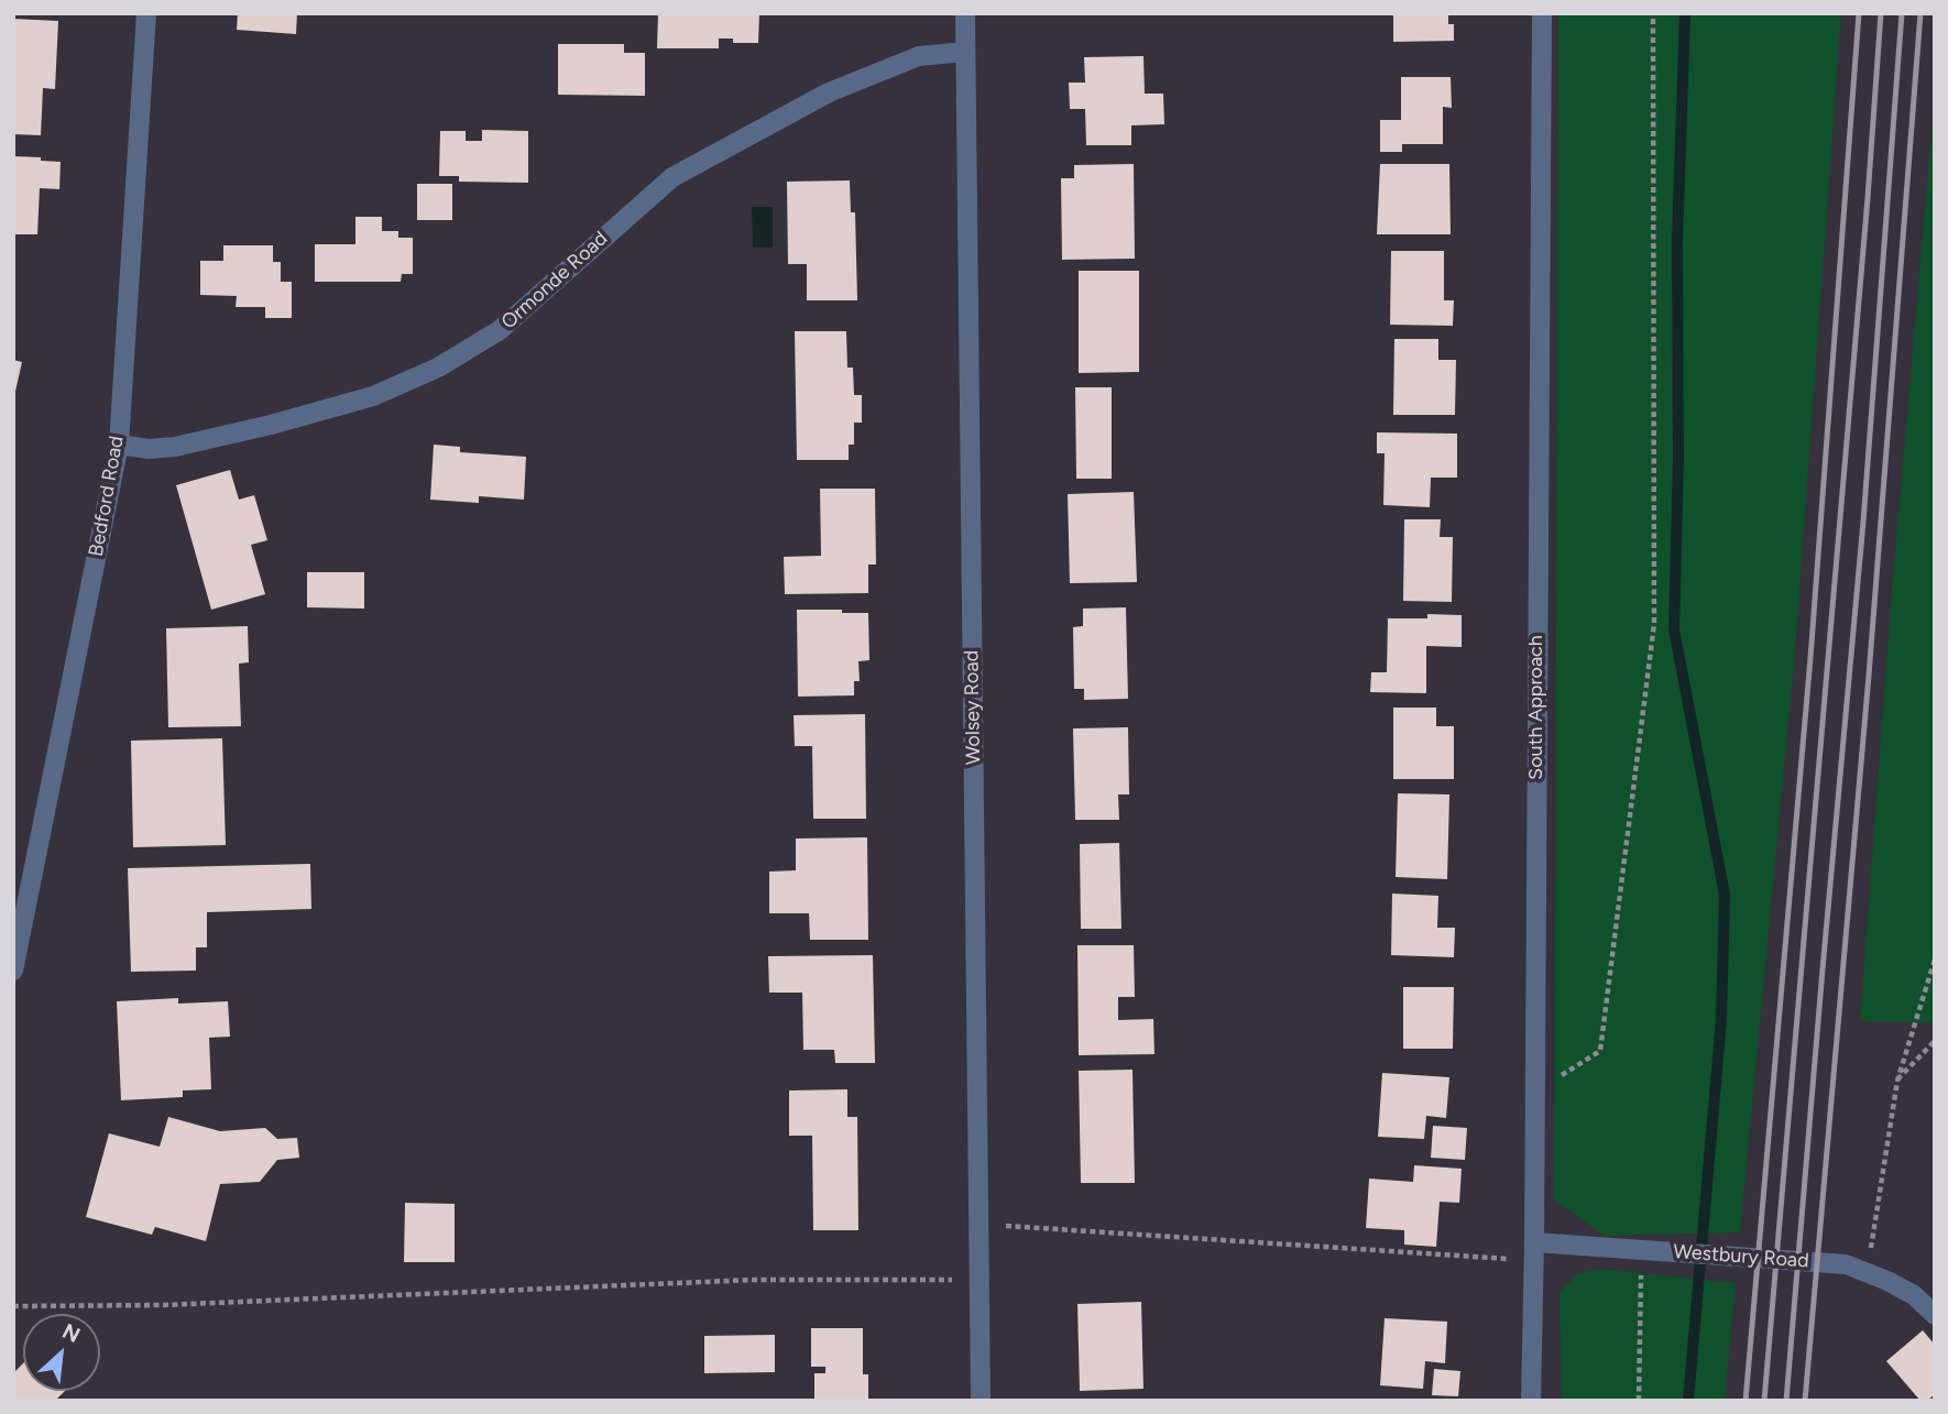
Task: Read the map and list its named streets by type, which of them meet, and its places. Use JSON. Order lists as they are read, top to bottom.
{
  "streets": {
    "street": [
      "Ormonde Road",
      "Bedford Road",
      "Wolsey Road",
      "South Approach",
      "Westbury Road"
    ]
  },
  "crossings": [
    ["Ormonde Road", "Bedford Road"],
    ["Ormonde Road", "Wolsey Road"],
    ["South Approach", "Westbury Road"]
  ],
  "north": "top right"
}
